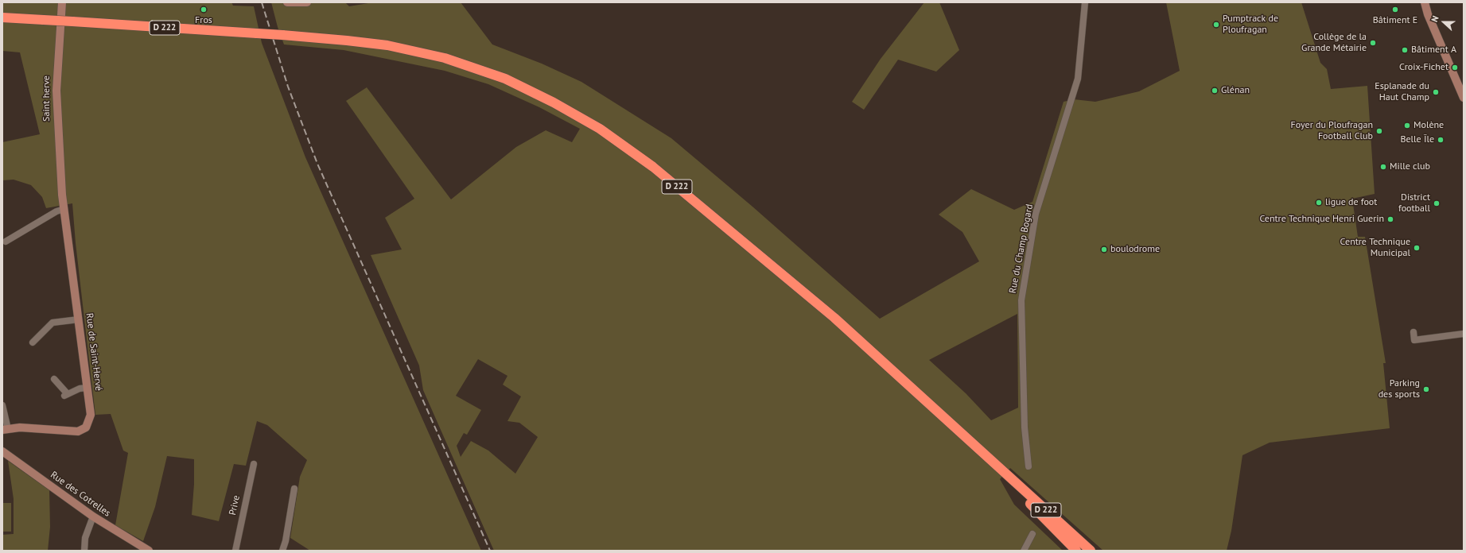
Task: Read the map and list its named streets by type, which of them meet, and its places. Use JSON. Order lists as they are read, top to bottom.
{
  "streets": {
    "highway": ["D 222"],
    "street": [
      "Saint herve",
      "Rue du Champ Bogard",
      "Rue de Saint-Hervé",
      "Rue des Cotrelles",
      "Prive"
    ]
  },
  "crossings": [
    ["Saint herve", "Rue de Saint-Hervé"]
  ],
  "places": [
    "Fros",
    "Bâtiment E",
    "Pumptrack de Ploufragan",
    "Collège de la Grande Métairie",
    "Bâtiment A",
    "Croix-Fichet",
    "Glénan",
    "Esplanade du Haut Champ",
    "Molène",
    "Foyer du Ploufragan Football Club",
    "Belle Île",
    "Mille club",
    "ligue de foot",
    "District football",
    "Centre Technique Henri Guerin",
    "Centre Technique Municipal",
    "boulodrome",
    "Parking des sports"
  ],
  "north": "left"
}
